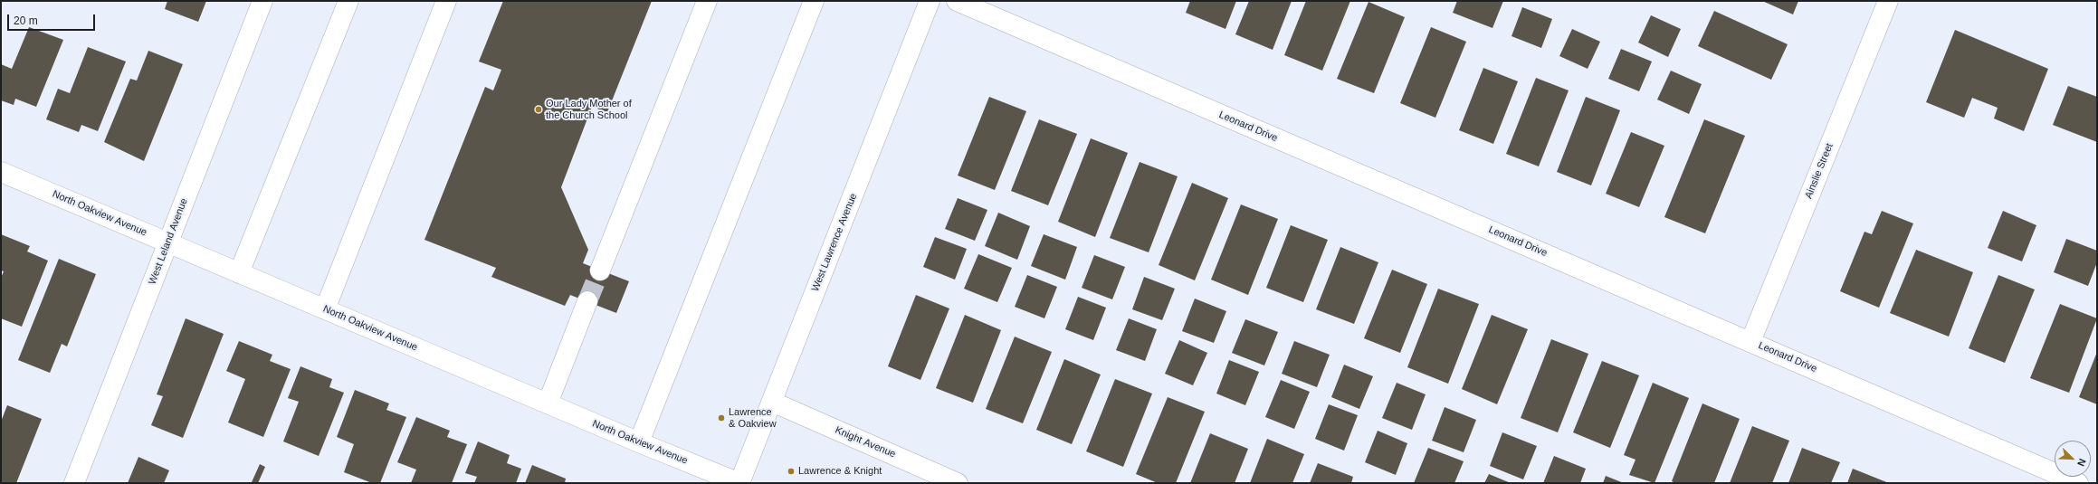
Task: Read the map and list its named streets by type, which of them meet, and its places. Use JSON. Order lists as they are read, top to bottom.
{
  "streets": {
    "street": [
      "Leonard Drive",
      "Ainslie Street",
      "North Oakview Avenue",
      "West Leland Avenue",
      "West Lawrence Avenue",
      "Knight Avenue"
    ]
  },
  "crossings": [
    ["Leonard Drive", "Ainslie Street"],
    ["North Oakview Avenue", "West Leland Avenue"],
    ["North Oakview Avenue", "West Lawrence Avenue"],
    ["West Lawrence Avenue", "Knight Avenue"]
  ],
  "places": ["Our Lady Mother of the Church School", "Lawrence & Oakview", "Lawrence & Knight"],
  "scale_bar": "20 m",
  "north": "bottom right"
}
